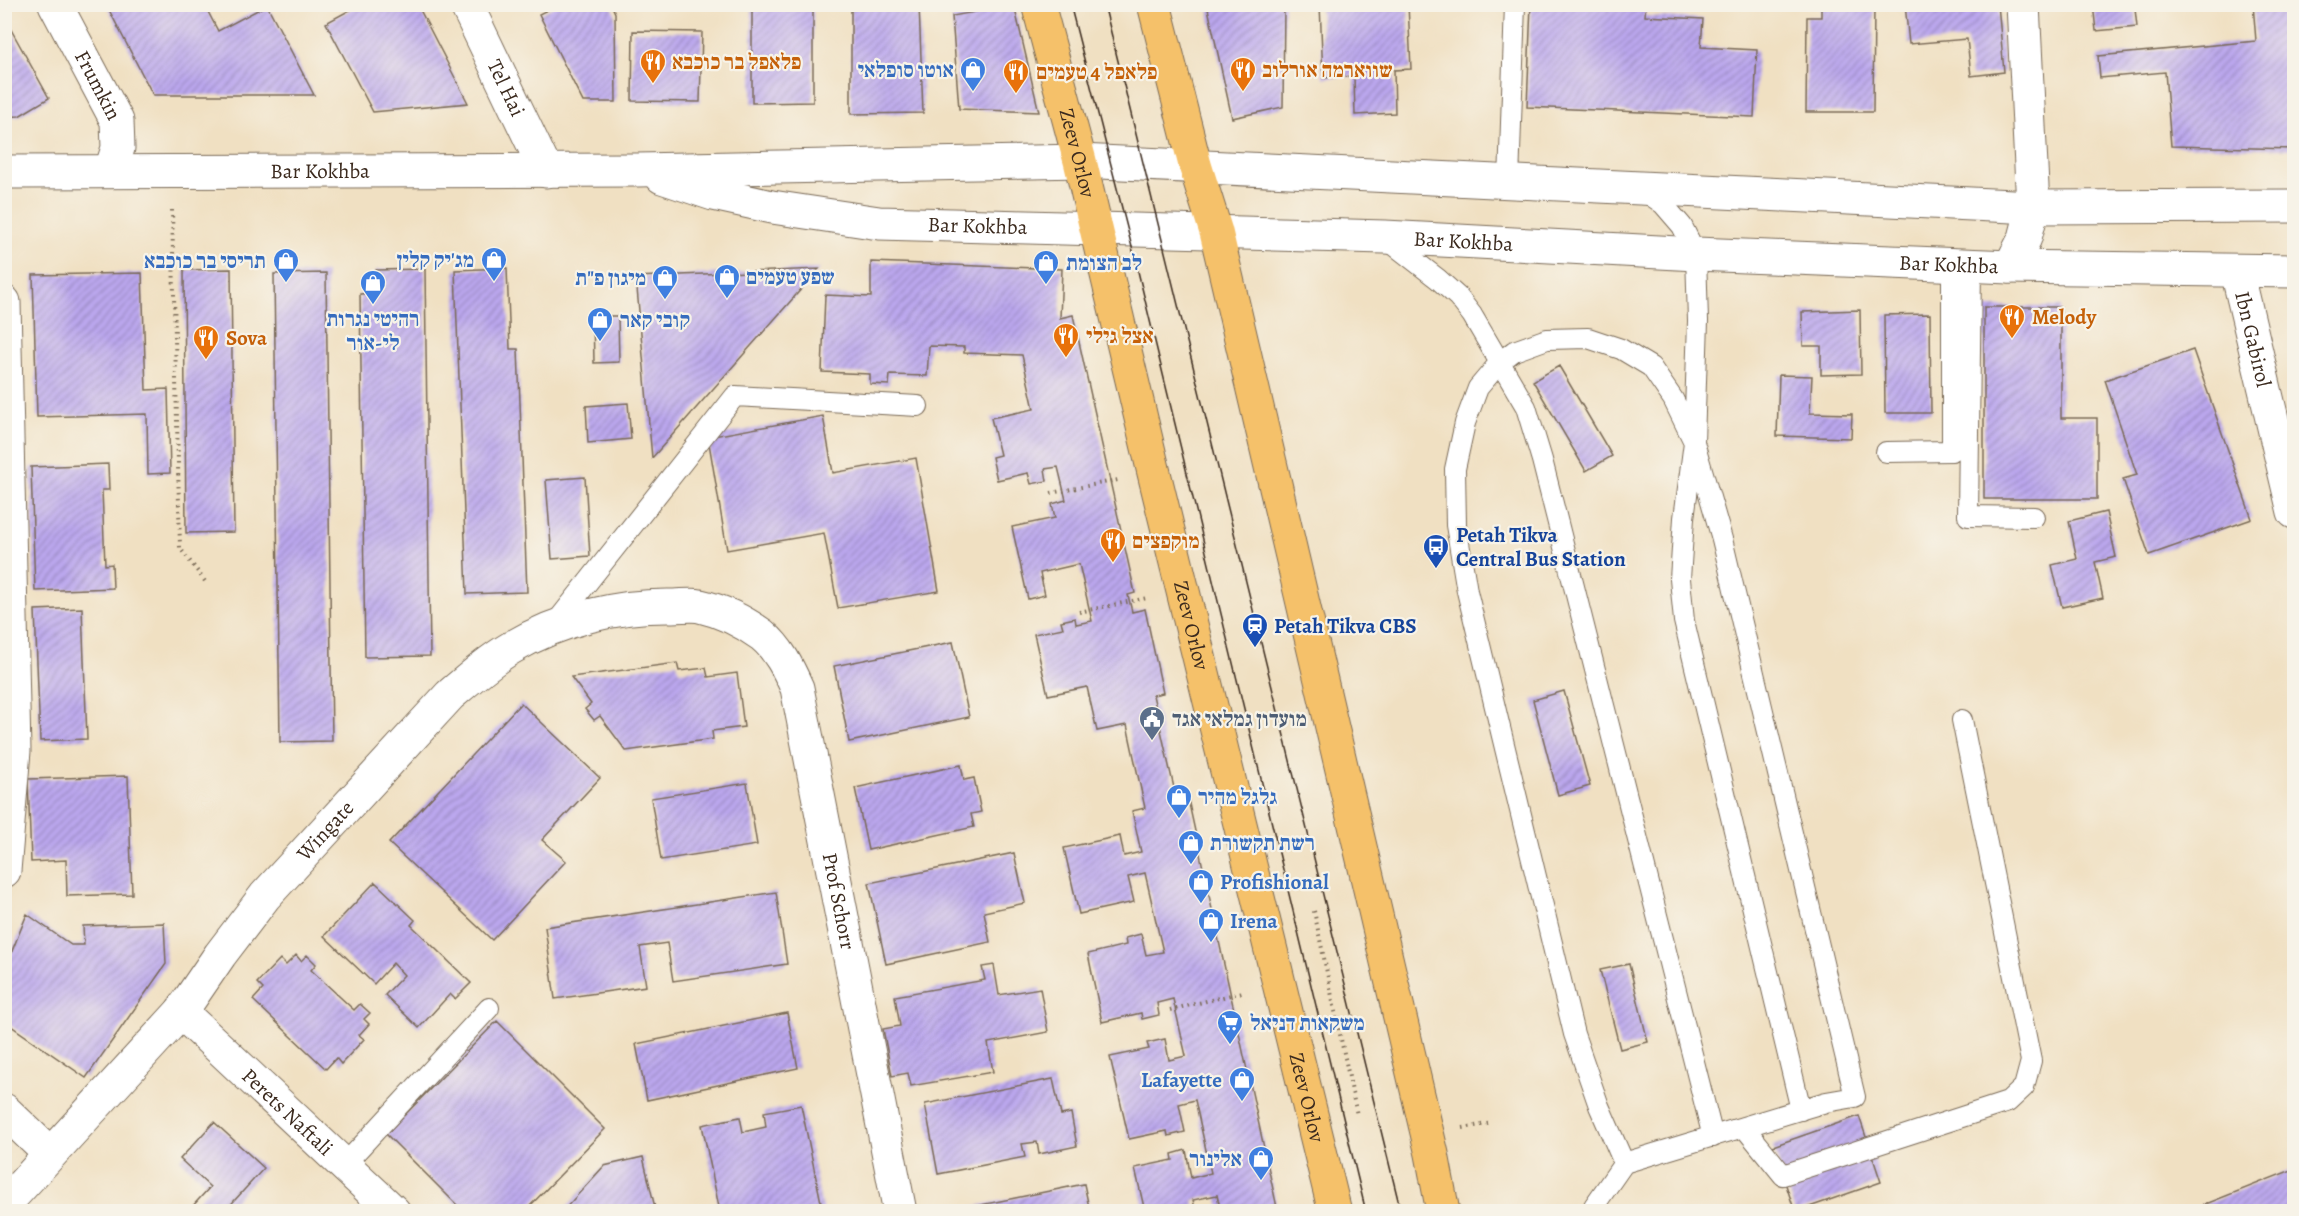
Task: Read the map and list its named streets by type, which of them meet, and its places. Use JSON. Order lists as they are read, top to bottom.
{
  "streets": {
    "main road": ["Zeev Orlov"],
    "street": [
      "Frumkin",
      "Tel Hai",
      "Bar Kokhba",
      "Ibn Gabirol",
      "Wingate",
      "Prof Schorr",
      "Perets Naftali"
    ]
  },
  "crossings": [
    ["Frumkin", "Bar Kokhba"],
    ["Tel Hai", "Bar Kokhba"],
    ["Zeev Orlov", "Bar Kokhba"],
    ["Bar Kokhba", "Ibn Gabirol"],
    ["Wingate", "Prof Schorr"],
    ["Wingate", "Perets Naftali"]
  ],
  "places": {
    "restaurant": [
      "פלאפל בר כוכבא",
      "שווארמה אורלוב",
      "פלאפל 4 טעמים",
      "Melody",
      "אצל גילי",
      "Sova",
      "מוקפצים"
    ],
    "shop": [
      "אוטו סופלאי",
      "מג'יק קלין",
      "תריסי בר כוכבא",
      "לב הצומת",
      "שפע טעמים",
      "מיגון פ\"ת",
      "רהיטי נגרות לי-אור",
      "קובי קאר",
      "גלגל מהיר",
      "רשת תקשורת",
      "Profishional",
      "Irena",
      "Lafayette",
      "אלינור"
    ],
    "bus stop": ["Petah Tikva Central Bus Station"],
    "station": ["Petah Tikva CBS"],
    "public building": ["מועדון גמלאי אגד"],
    "supermarket": ["משקאות דניאל"]
  }
}
